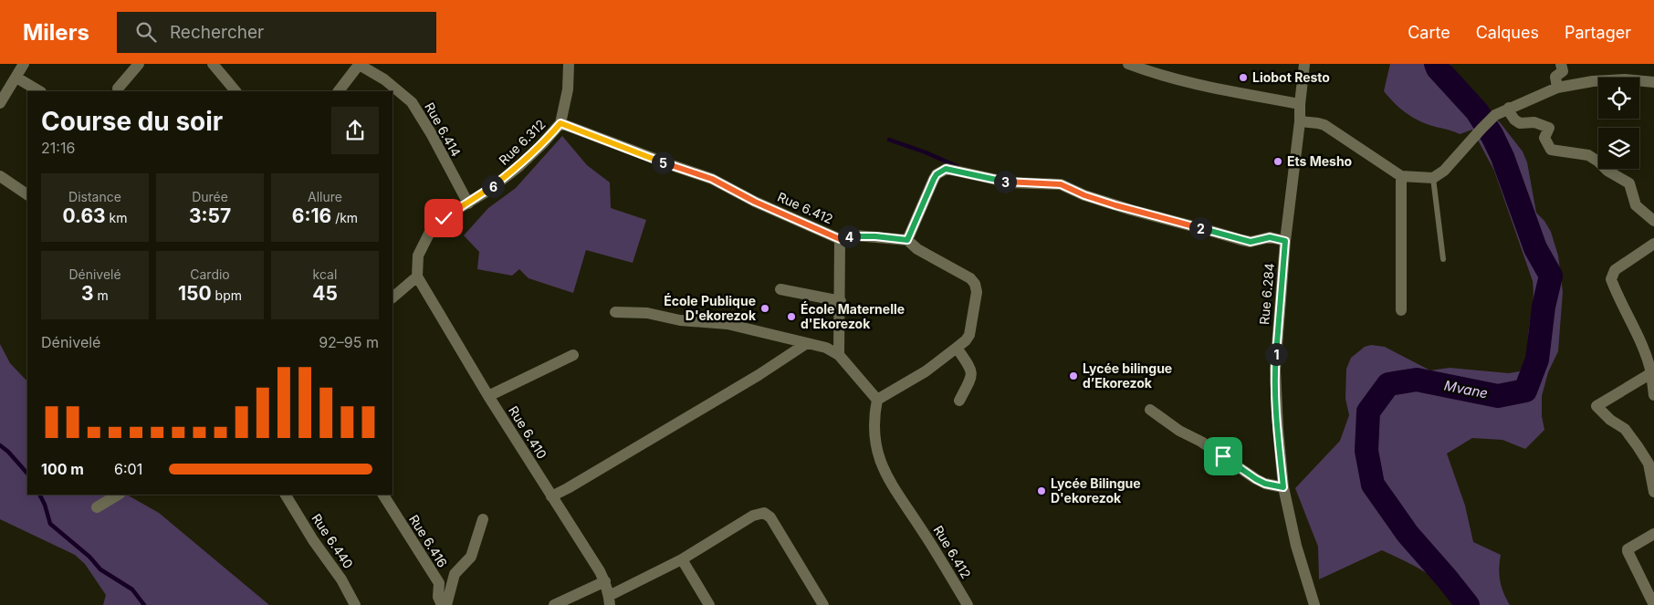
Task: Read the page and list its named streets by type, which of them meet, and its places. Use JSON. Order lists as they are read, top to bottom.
{
  "streets": {
    "street": [
      "Rue 6.414",
      "Rue 6.312",
      "Rue 6.412",
      "Rue 6.284",
      "Rue 6.410",
      "Rue 6.440",
      "Rue 6.416"
    ]
  },
  "crossings": [
    ["Rue 6.414", "Rue 6.312"],
    ["Rue 6.312", "Rue 6.412"],
    ["Rue 6.312", "Rue 6.410"]
  ],
  "water": ["Mvane"],
  "places": [
    "Liobot Resto",
    "Ets Mesho",
    "École Publique D'ekorezok",
    "École Maternelle d'Ekorezok",
    "Lycée bilingue d’Ekorezok",
    "Lycée Bilingue D'ekorezok"
  ],
  "page": {
    "header": "Milers",
    "search": "Rechercher",
    "nav": ["Carte", "Calques", "Partager"],
    "heading": ["Course du soir", "21:16"],
    "pins": [
      "5",
      "3",
      "6",
      "2",
      "4",
      "1"
    ],
    "stats": [
      ["Distance", "0.63 km"],
      ["Durée", "3:57"],
      ["Allure", "6:16 /km"],
      ["Dénivelé", "3 m"],
      ["Cardio", "150 bpm"],
      ["kcal", "45"]
    ],
    "chart": ["Dénivelé", "92–95 m"],
    "list": [
      {
        "name": "100 m",
        "note": "6:01"
      }
    ]
  }
}
